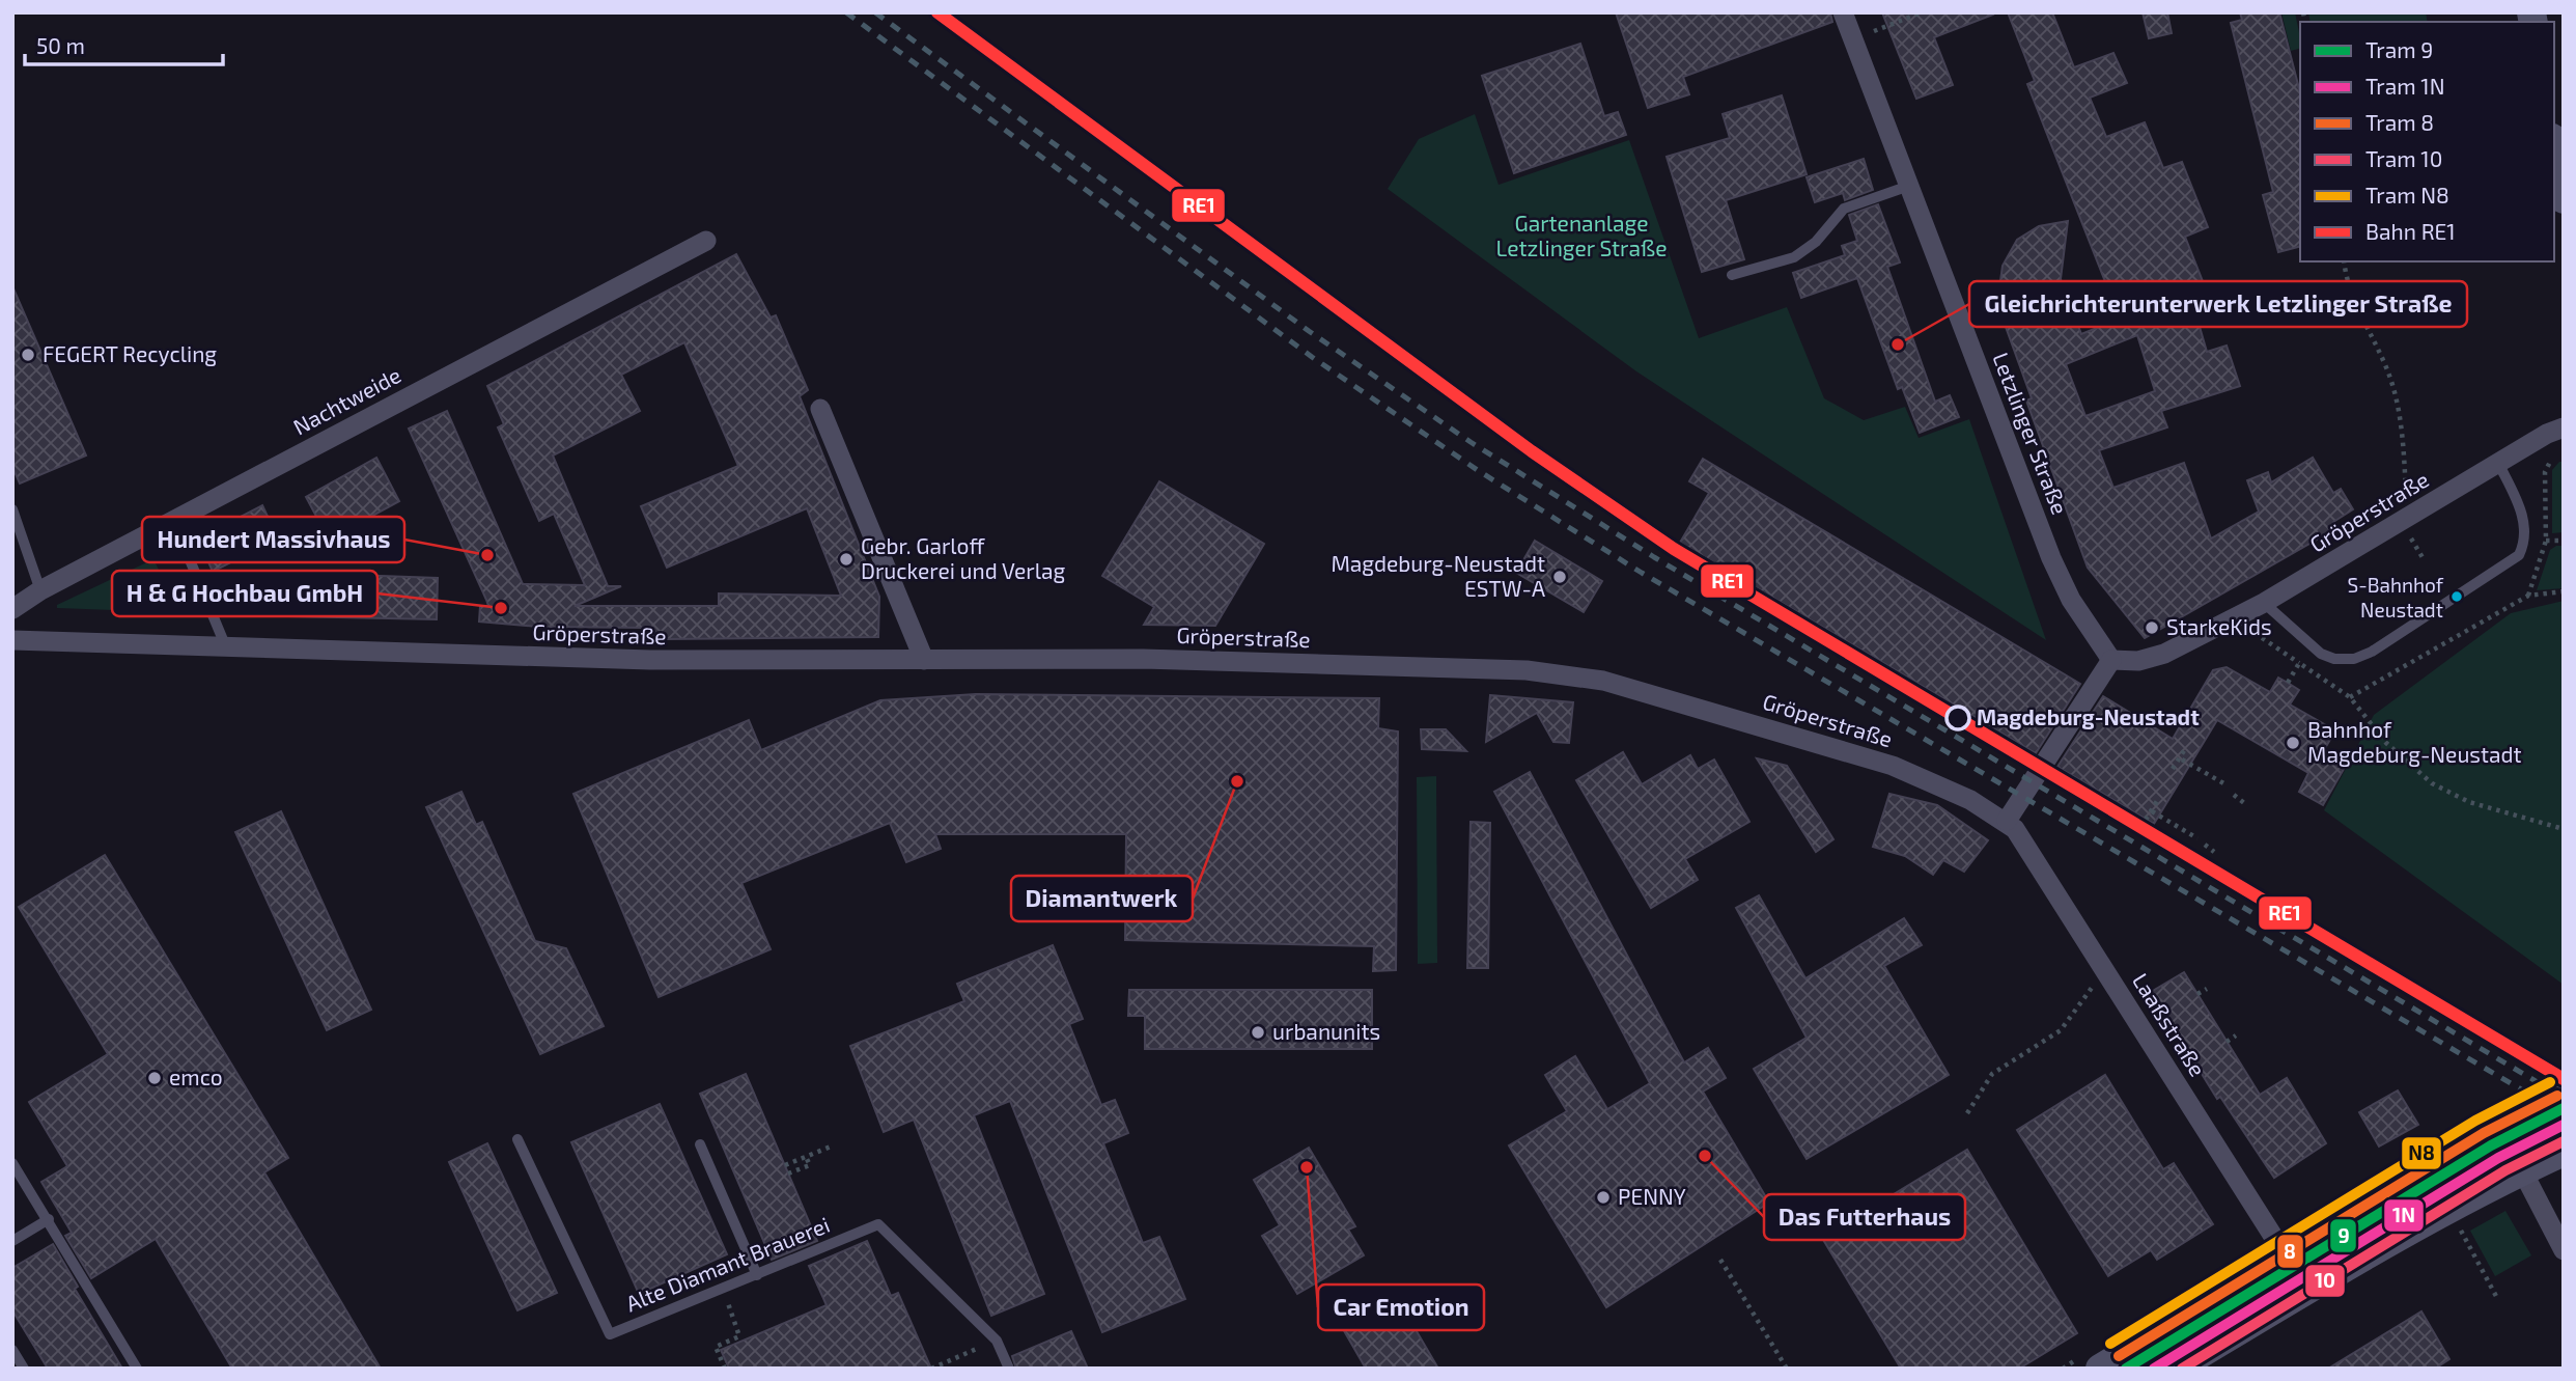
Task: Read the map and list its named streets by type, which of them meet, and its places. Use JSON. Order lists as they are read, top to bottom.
{
  "streets": {
    "street": [
      "Nachtweide",
      "Letzlinger Straße",
      "Gröperstraße",
      "Laaßstraße"
    ],
    "lane": ["Alte Diamant Brauerei"]
  },
  "crossings": [
    ["Letzlinger Straße", "Gröperstraße"],
    ["Gröperstraße", "Laaßstraße"]
  ],
  "parks": ["Gartenanlage Letzlinger Straße"],
  "places": [
    "Gleichrichterunterwerk Letzlinger Straße",
    "FEGERT Recycling",
    "Hundert Massivhaus",
    "Gebr. Garloff Druckerei und Verlag",
    "Magdeburg-Neustadt ESTW-A",
    "S-Bahnhof Neustadt",
    "H & G Hochbau GmbH",
    "StarkeKids",
    "Magdeburg-Neustadt",
    "Bahnhof Magdeburg-Neustadt",
    "Diamantwerk",
    "urbanunits",
    "emco",
    "Das Futterhaus",
    "Car Emotion",
    "PENNY"
  ],
  "lines": [
    "rail line RE1",
    "tram line N8",
    "tram line 8",
    "tram line 9",
    "tram line 1N",
    "tram line 10"
  ],
  "legend": [
    "Tram 9",
    "Tram 1N",
    "Tram 8",
    "Tram 10",
    "Tram N8",
    "Bahn RE1"
  ],
  "scale_bar": "50 m"
}
